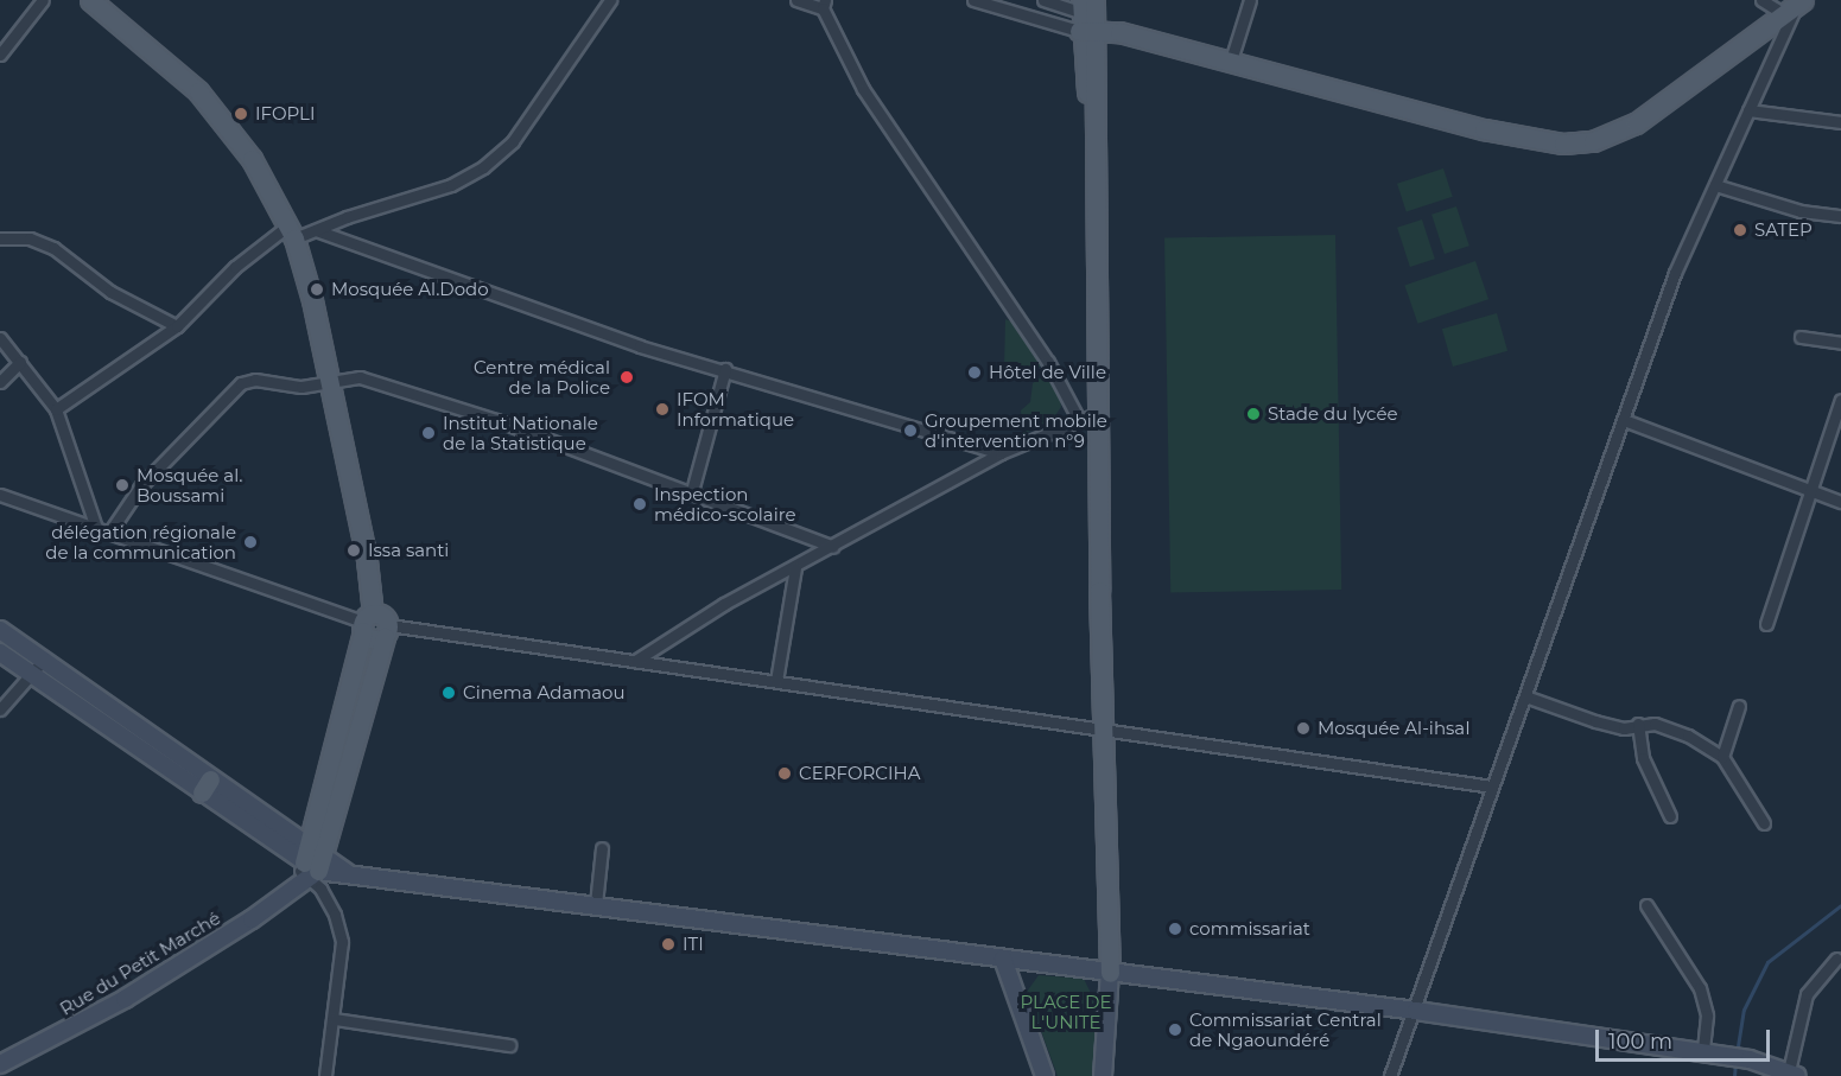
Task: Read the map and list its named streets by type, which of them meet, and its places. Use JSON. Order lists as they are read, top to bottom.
{
  "streets": {
    "main road": ["Rue du Petit Marché"]
  },
  "parks": ["PLACE DE L'UNITE"],
  "places": [
    "IFOPLI",
    "SATEP",
    "Mosquée Al.Dodo",
    "Hôtel de Ville",
    "Centre médical de la Police",
    "IFOM Informatique",
    "Stade du lycée",
    "Groupement mobile d'intervention n°9",
    "Institut Nationale de la Statistique",
    "Mosquée al. Boussami",
    "Inspection médico-scolaire",
    "délégation régionale de la communication",
    "Issa santi",
    "Cinema Adamaou",
    "Mosquée Al-ihsaI",
    "CERFORCIHA",
    "commissariat",
    "ITI",
    "Commissariat Central de Ngaoundéré"
  ],
  "scale_bar": "100 m"
}
